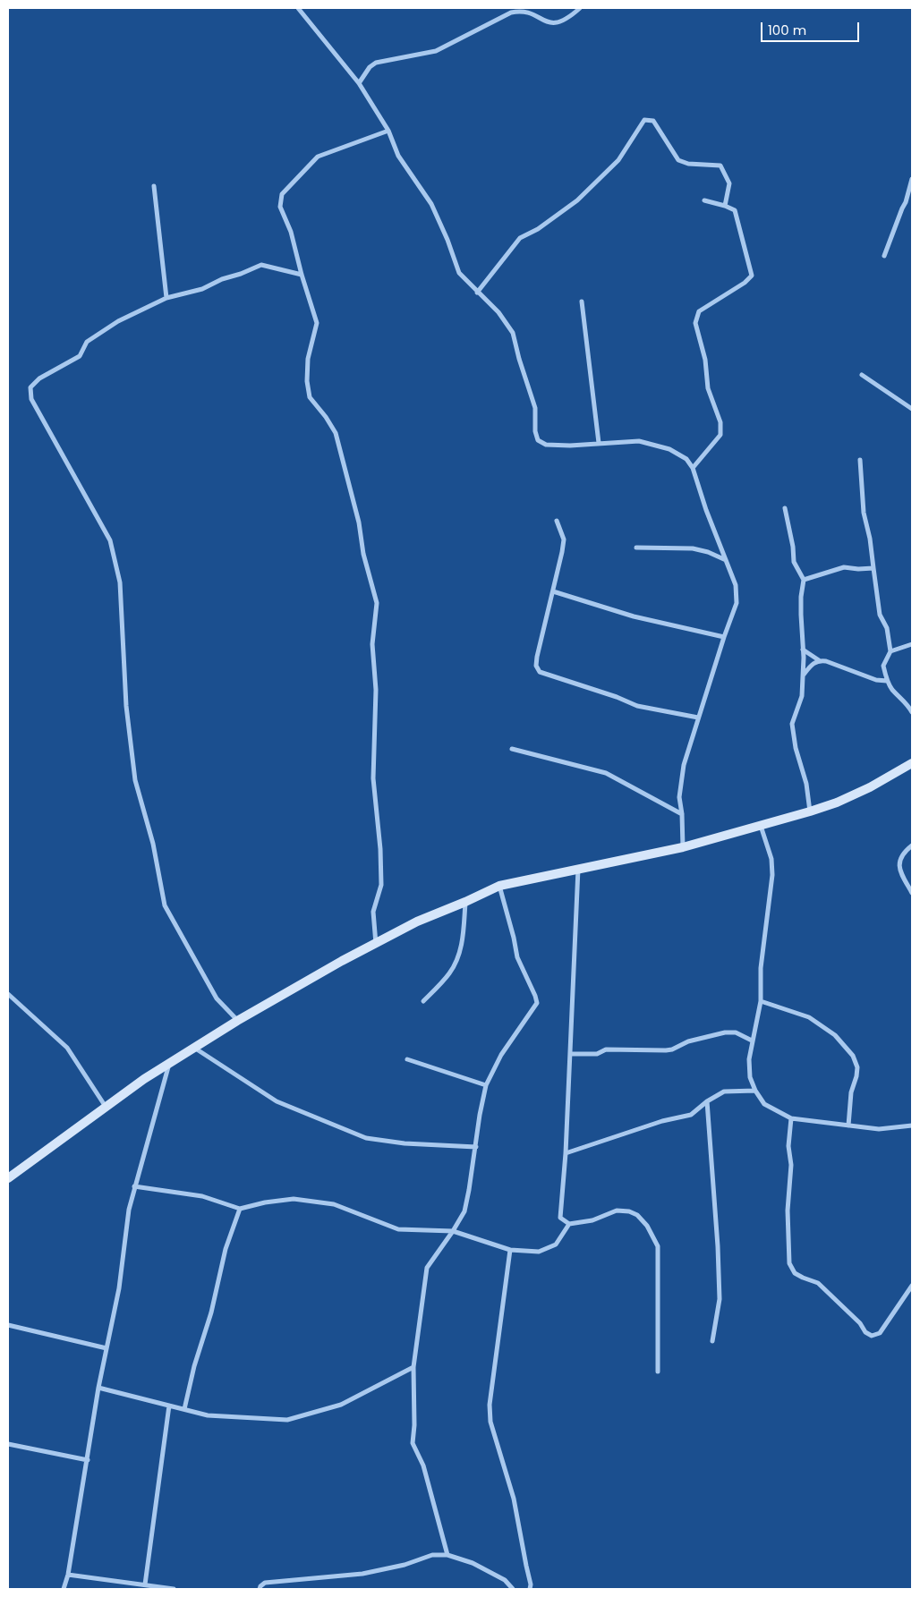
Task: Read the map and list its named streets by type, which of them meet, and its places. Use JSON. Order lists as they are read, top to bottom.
{
  "scale_bar": "100 m"
}
